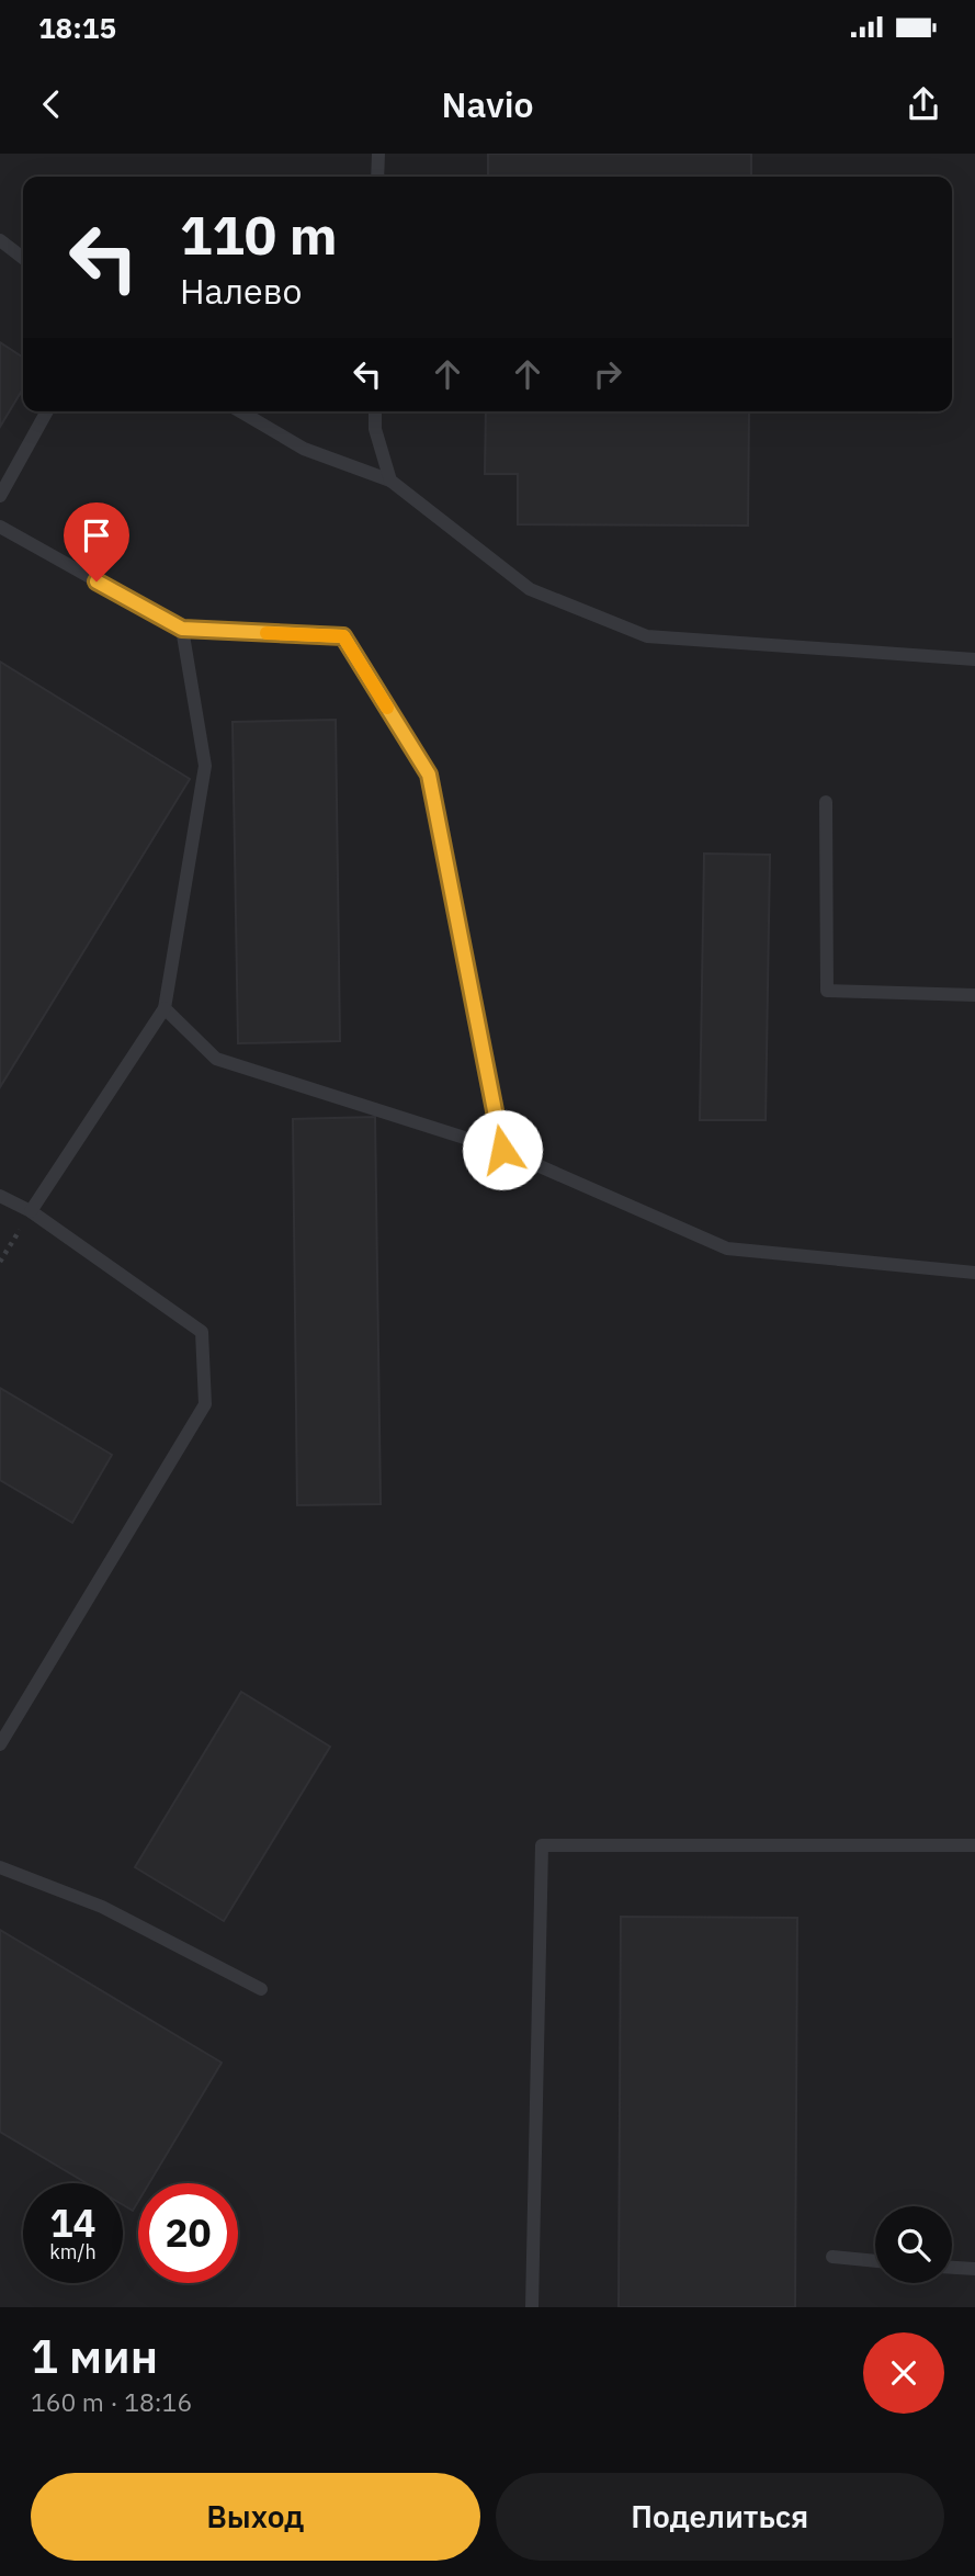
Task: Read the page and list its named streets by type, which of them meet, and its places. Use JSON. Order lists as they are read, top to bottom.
{
  "page": {
    "status": "18:15",
    "header": "Navio",
    "turn": ["110 m", "Налево"],
    "speed": "14 km/h",
    "limit": "20",
    "heading": ["1 мин", "160 m · 18:16"],
    "buttons": ["Выход", "Поделиться"]
  }
}
